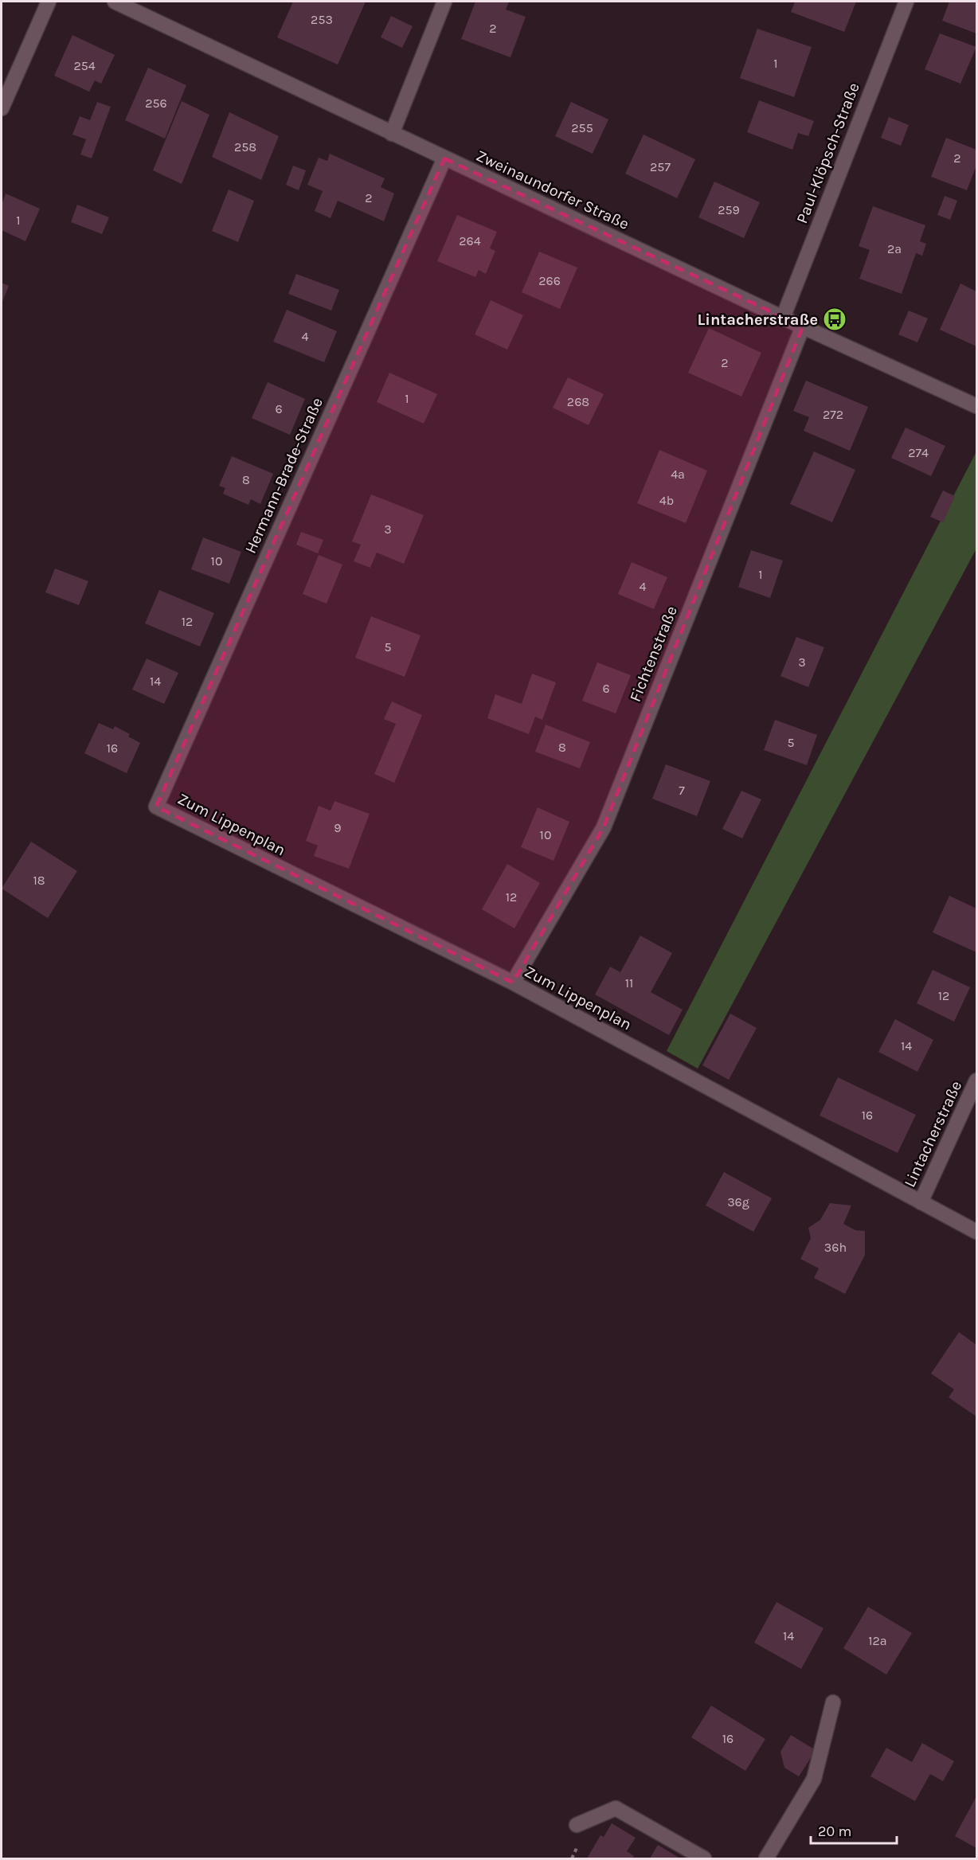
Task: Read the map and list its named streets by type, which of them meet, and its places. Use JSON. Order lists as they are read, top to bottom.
{
  "streets": {
    "street": [
      "Paul-Klöpsch-Straße",
      "Zweinaundorfer Straße",
      "Hermann-Brade-Straße",
      "Fichtenstraße",
      "Zum Lippenplan",
      "Lintacherstraße"
    ]
  },
  "crossings": [
    ["Paul-Klöpsch-Straße", "Zweinaundorfer Straße"],
    ["Zweinaundorfer Straße", "Hermann-Brade-Straße"],
    ["Zweinaundorfer Straße", "Fichtenstraße"],
    ["Hermann-Brade-Straße", "Zum Lippenplan"],
    ["Fichtenstraße", "Zum Lippenplan"],
    ["Zum Lippenplan", "Lintacherstraße"]
  ],
  "places": {
    "bus stop": ["Lintacherstraße"]
  },
  "house_numbers": [
    "253",
    "2",
    "1",
    "254",
    "256",
    "255",
    "258",
    "2",
    "257",
    "2",
    "259",
    "1",
    "264",
    "2a",
    "266",
    "4",
    "2",
    "1",
    "268",
    "6",
    "272",
    "274",
    "4a",
    "8",
    "4b",
    "3",
    "10",
    "1",
    "4",
    "12",
    "5",
    "3",
    "14",
    "6",
    "5",
    "8",
    "16",
    "7",
    "9",
    "10",
    "18",
    "12",
    "11",
    "12",
    "14",
    "16",
    "36g",
    "36h",
    "14",
    "12a",
    "16"
  ],
  "scale_bar": "20 m"
}
